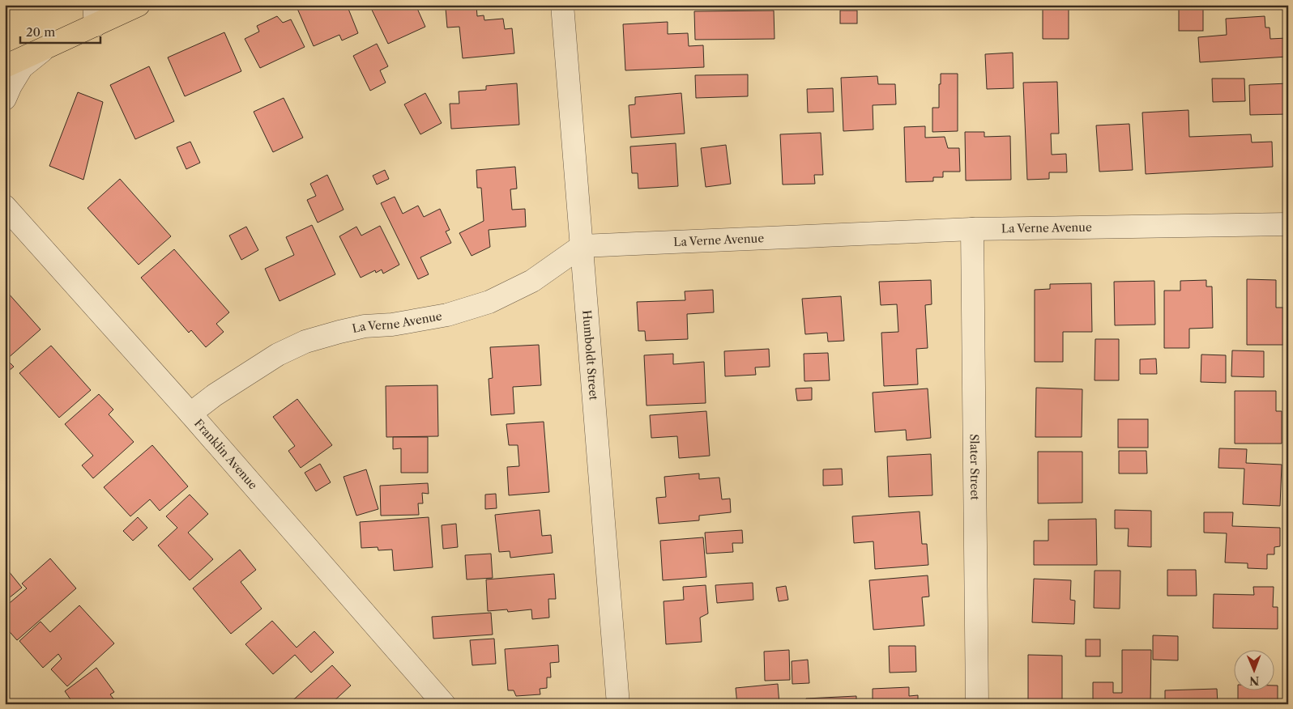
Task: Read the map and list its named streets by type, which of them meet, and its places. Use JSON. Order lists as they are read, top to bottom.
{
  "streets": {
    "street": [
      "La Verne Avenue",
      "Humboldt Street",
      "Franklin Avenue",
      "Slater Street"
    ]
  },
  "crossings": [
    ["La Verne Avenue", "Humboldt Street"],
    ["La Verne Avenue", "Franklin Avenue"],
    ["La Verne Avenue", "Slater Street"]
  ],
  "scale_bar": "20 m",
  "north": "bottom"
}
